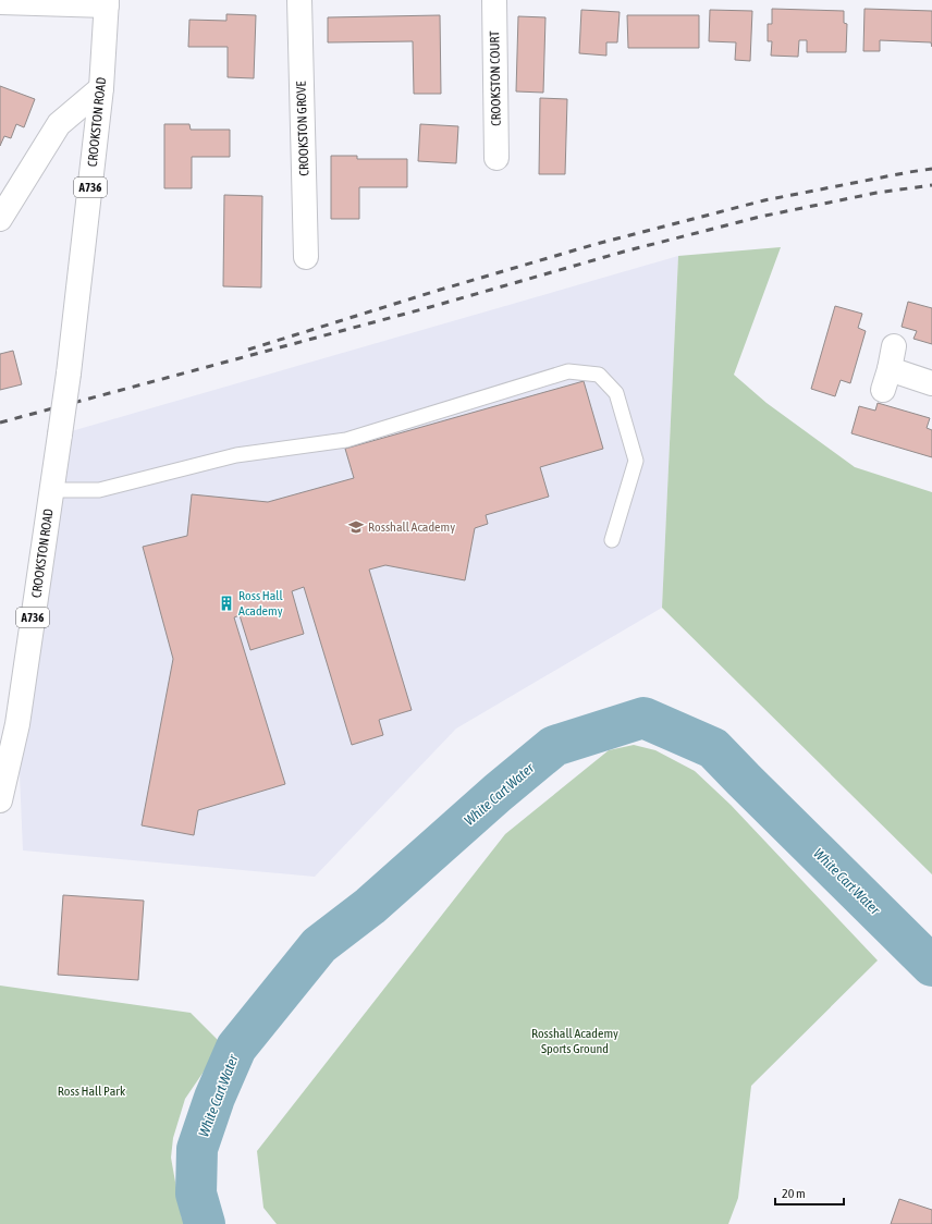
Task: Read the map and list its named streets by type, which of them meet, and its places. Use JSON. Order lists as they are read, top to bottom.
{
  "streets": {
    "main road": [
      "CROOKSTON COURT",
      "CROOKSTON ROAD",
      "CROOKSTON GROVE",
      "A736"
    ]
  },
  "water": ["White Cart Water"],
  "parks": ["Rosshall Academy Sports Ground", "Ross Hall Park"],
  "places": {
    "school or university": ["Rosshall Academy"],
    "building": ["Ross Hall Academy"]
  },
  "scale_bar": "20 m"
}
